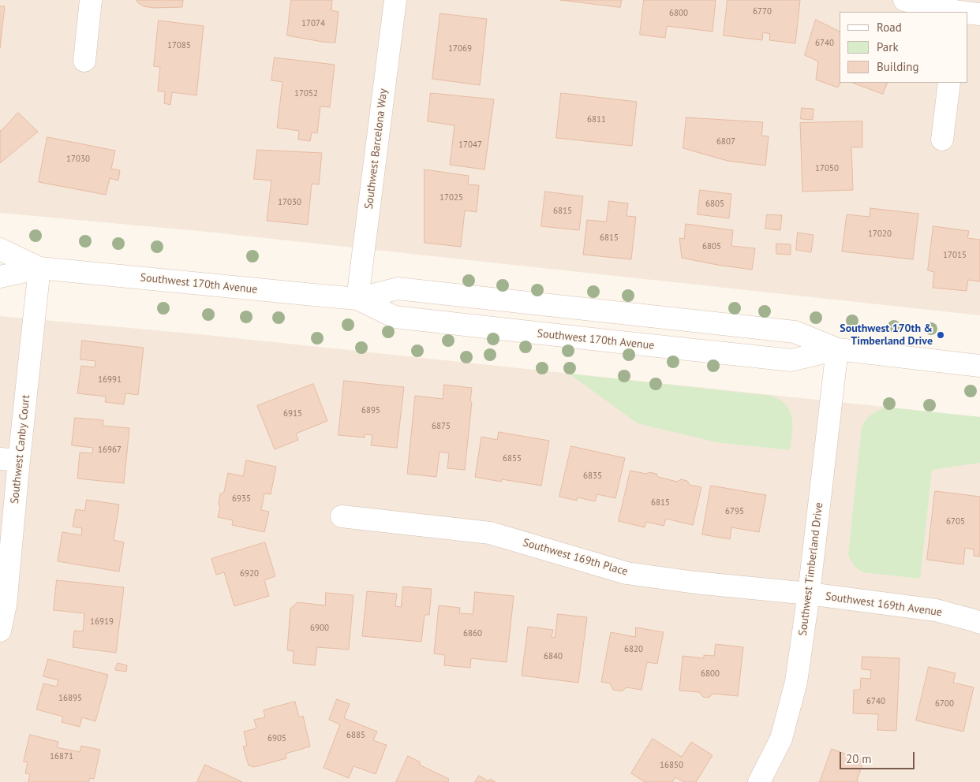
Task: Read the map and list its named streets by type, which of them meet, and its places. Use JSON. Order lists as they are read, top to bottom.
{
  "streets": {
    "street": [
      "Southwest Barcelona Way",
      "Southwest 170th Avenue",
      "Southwest Canby Court",
      "Southwest 169th Place",
      "Southwest Timberland Drive",
      "Southwest 169th Avenue"
    ]
  },
  "crossings": [
    ["Southwest Barcelona Way", "Southwest 170th Avenue"],
    ["Southwest 170th Avenue", "Southwest Canby Court"],
    ["Southwest 170th Avenue", "Southwest Timberland Drive"],
    ["Southwest 169th Place", "Southwest Timberland Drive"],
    ["Southwest 169th Place", "Southwest 169th Avenue"],
    ["Southwest Timberland Drive", "Southwest 169th Avenue"]
  ],
  "places": ["Southwest 170th & Timberland Drive"],
  "house_numbers": [
    "6770",
    "6800",
    "17074",
    "6740",
    "17085",
    "17069",
    "17052",
    "6811",
    "6807",
    "17047",
    "17030",
    "17050",
    "17025",
    "17030",
    "6805",
    "6815",
    "17020",
    "6815",
    "6805",
    "17015",
    "16991",
    "6895",
    "6915",
    "6875",
    "16967",
    "6855",
    "6835",
    "6935",
    "6815",
    "6795",
    "6705",
    "6920",
    "16919",
    "6900",
    "6860",
    "6820",
    "6840",
    "6800",
    "16895",
    "6740",
    "6700",
    "6885",
    "6905",
    "16871",
    "16850"
  ],
  "legend": ["Road", "Park", "Building"],
  "scale_bar": "20 m"
}
